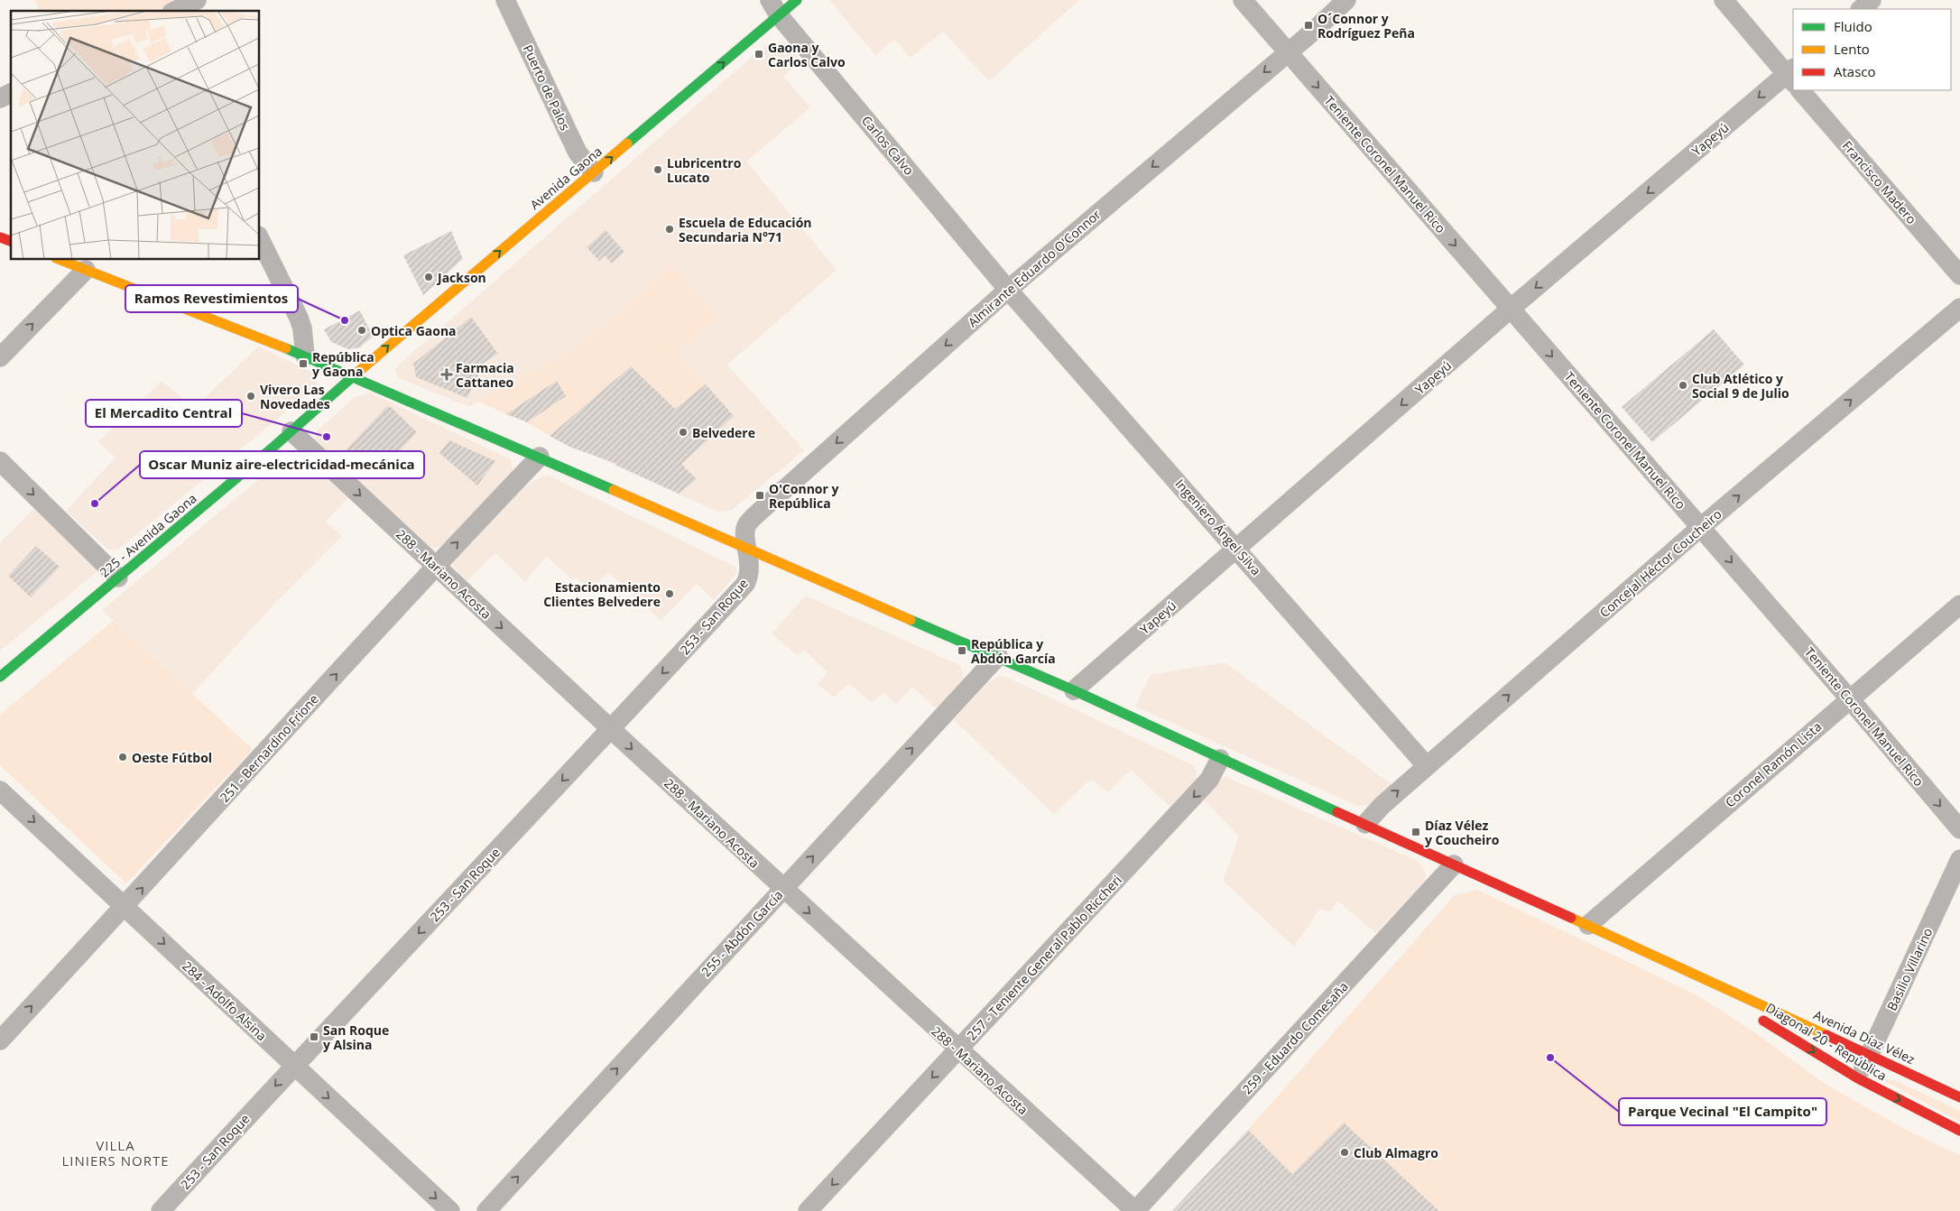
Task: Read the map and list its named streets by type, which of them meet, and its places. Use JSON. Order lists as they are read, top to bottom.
{
  "streets": {
    "main road": [
      "Avenida Gaona",
      "225 - Avenida Gaona",
      "Avenida Díaz Vélez",
      "Diagonal 20 - República"
    ],
    "street": [
      "Puerto de Palos",
      "Yapeyú",
      "Carlos Calvo",
      "Teniente Coronel Manuel Rico",
      "Francisco Madero",
      "Almirante Eduardo O'Connor",
      "Ingeniero Ángel Silva",
      "Concejal Héctor Coucheiro",
      "288 - Mariano Acosta",
      "253 - San Roque",
      "251 - Bernardino Frione",
      "Coronel Ramón Lista",
      "255 - Abdón García",
      "257 - Teniente General Pablo Riccheri",
      "Basilio Villarino",
      "284 - Adolfo Alsina",
      "259 - Eduardo Comesaña"
    ]
  },
  "crossings": [
    ["Puerto de Palos", "Avenida Gaona"],
    ["Yapeyú", "Teniente Coronel Manuel Rico"],
    ["Yapeyú", "Ingeniero Ángel Silva"],
    ["Carlos Calvo", "Avenida Gaona"],
    ["Carlos Calvo", "Almirante Eduardo O'Connor"],
    ["Carlos Calvo", "Ingeniero Ángel Silva"],
    ["Teniente Coronel Manuel Rico", "Almirante Eduardo O'Connor"],
    ["Teniente Coronel Manuel Rico", "Concejal Héctor Coucheiro"],
    ["Teniente Coronel Manuel Rico", "Coronel Ramón Lista"],
    ["Avenida Gaona", "225 - Avenida Gaona"],
    ["Almirante Eduardo O'Connor", "Ingeniero Ángel Silva"],
    ["Almirante Eduardo O'Connor", "253 - San Roque"],
    ["Ingeniero Ángel Silva", "Concejal Héctor Coucheiro"],
    ["225 - Avenida Gaona", "288 - Mariano Acosta"],
    ["288 - Mariano Acosta", "253 - San Roque"],
    ["288 - Mariano Acosta", "251 - Bernardino Frione"],
    ["288 - Mariano Acosta", "255 - Abdón García"],
    ["288 - Mariano Acosta", "257 - Teniente General Pablo Riccheri"],
    ["288 - Mariano Acosta", "259 - Eduardo Comesaña"],
    ["253 - San Roque", "284 - Adolfo Alsina"],
    ["251 - Bernardino Frione", "284 - Adolfo Alsina"],
    ["Basilio Villarino", "Avenida Díaz Vélez"],
    ["Basilio Villarino", "Diagonal 20 - República"],
    ["Avenida Díaz Vélez", "Diagonal 20 - República"]
  ],
  "one_way": [
    "Yapeyú",
    "Teniente Coronel Manuel Rico",
    "Avenida Gaona",
    "Almirante Eduardo O'Connor",
    "Concejal Héctor Coucheiro",
    "288 - Mariano Acosta",
    "253 - San Roque",
    "251 - Bernardino Frione",
    "255 - Abdón García",
    "257 - Teniente General Pablo Riccheri",
    "284 - Adolfo Alsina",
    "Diagonal 20 - República"
  ],
  "districts": ["VILLA LINIERS NORTE"],
  "places": {
    "transit": [
      "O´Connor y Rodríguez Peña",
      "Gaona y Carlos Calvo",
      "República y Gaona",
      "O'Connor y República",
      "República y Abdón García",
      "Díaz Vélez y Coucheiro",
      "San Roque y Alsina"
    ],
    "other": [
      "Lubricentro Lucato",
      "Escuela de Educación Secundaria N°71",
      "Jackson",
      "Ramos Revestimientos",
      "Optica Gaona",
      "Club Atlético y Social 9 de Julio",
      "Vivero Las Novedades",
      "Belvedere",
      "El Mercadito Central",
      "Oscar Muniz aire-electricidad-mecánica",
      "Estacionamiento Clientes Belvedere",
      "Oeste Fútbol",
      "Parque Vecinal \"El Campito\"",
      "Club Almagro"
    ],
    "health": ["Farmacia Cattaneo"]
  },
  "legend": ["Fluido", "Lento", "Atasco"]
}
